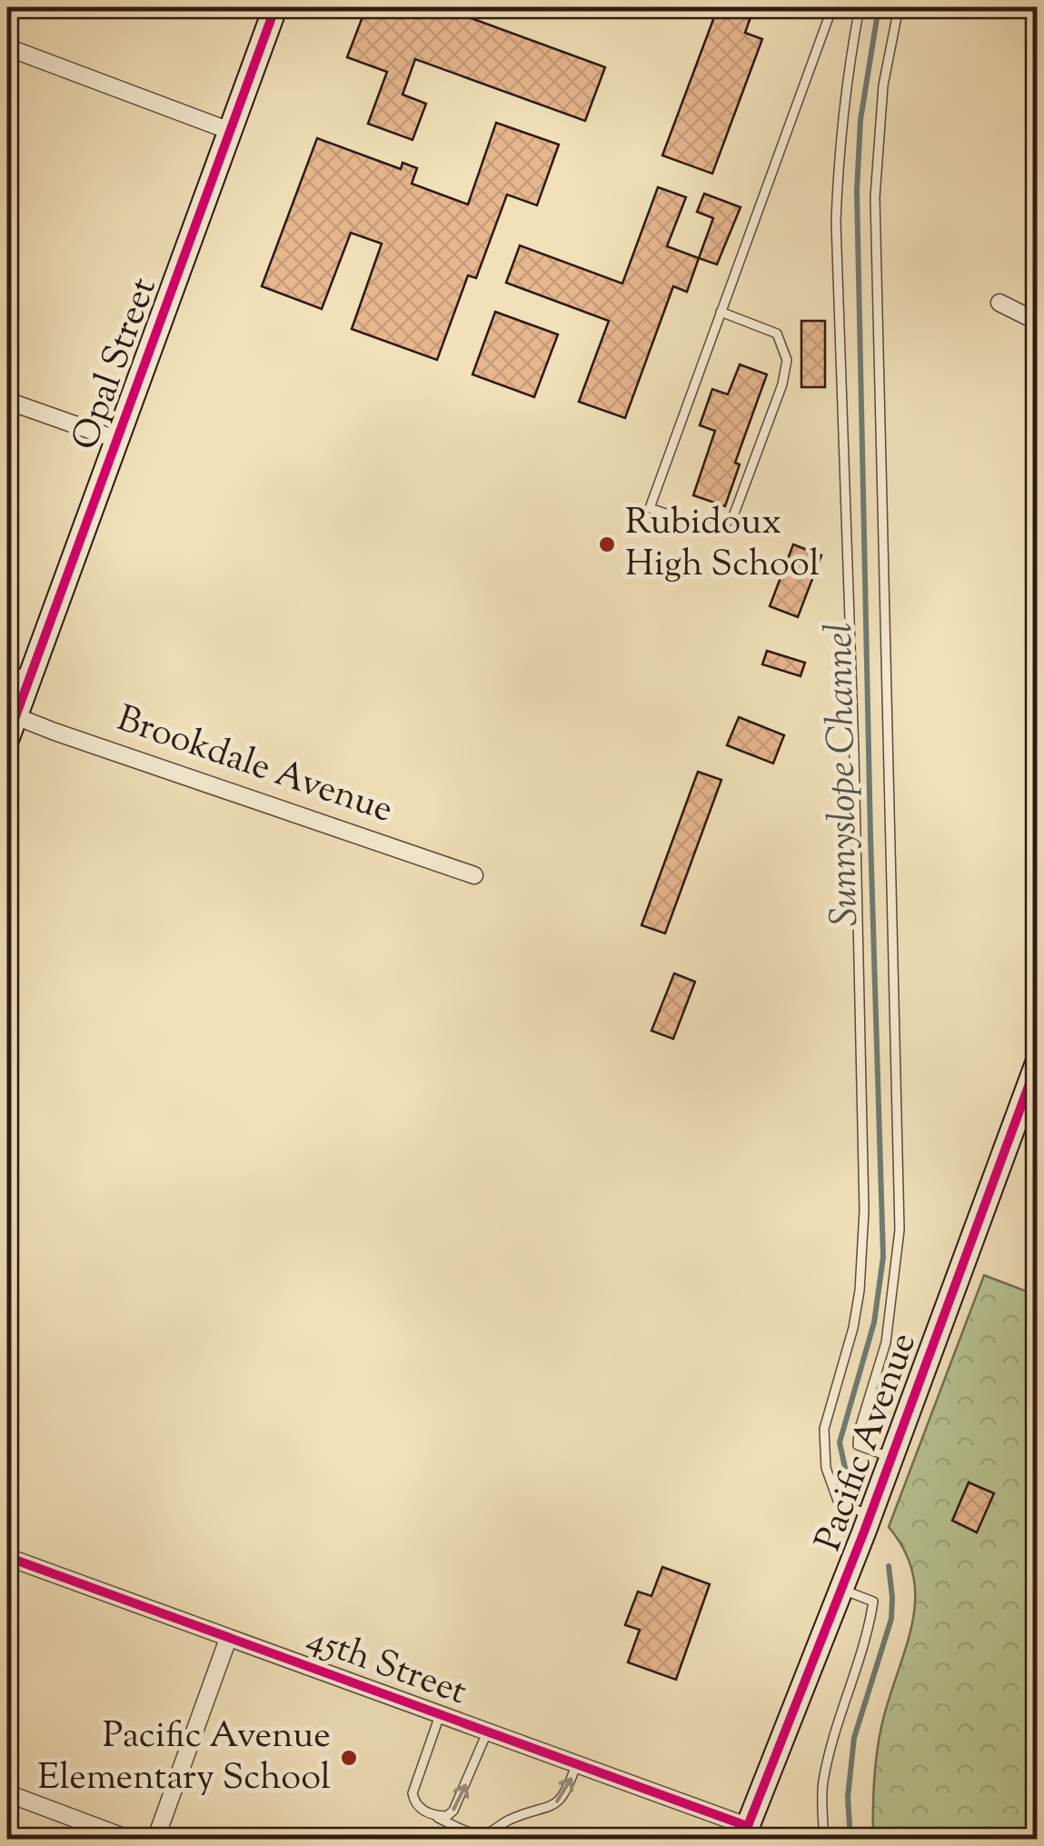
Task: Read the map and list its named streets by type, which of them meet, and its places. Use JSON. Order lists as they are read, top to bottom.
{
  "streets": {
    "street": [
      "Opal Street",
      "Brookdale Avenue",
      "Pacific Avenue",
      "45th Street"
    ]
  },
  "crossings": [
    ["Opal Street", "Brookdale Avenue"],
    ["Pacific Avenue", "45th Street"]
  ],
  "water": ["Sunnyslope Channel"],
  "places": ["Rubidoux High School", "Pacific Avenue Elementary School"]
}
